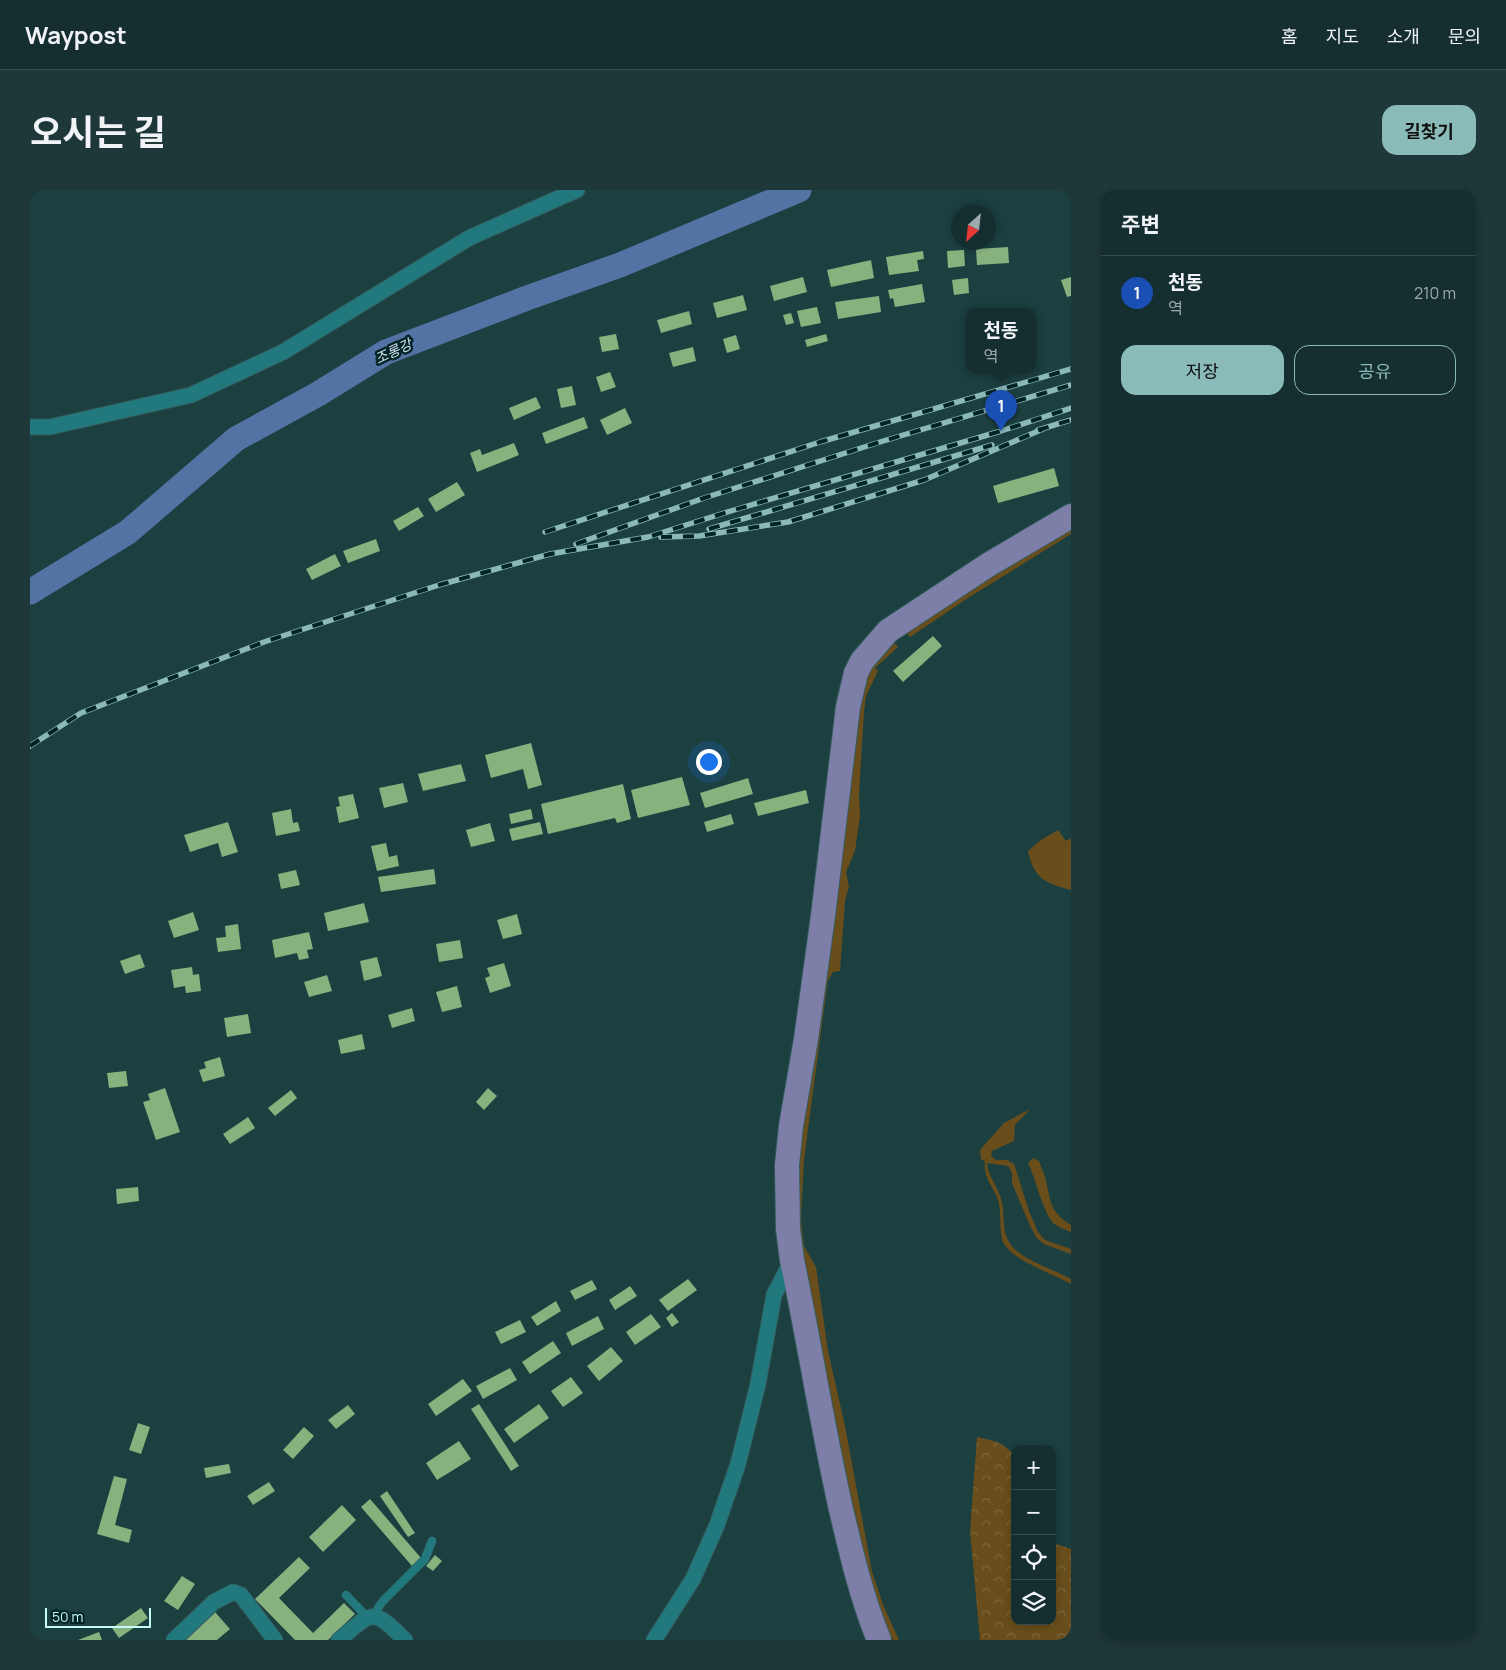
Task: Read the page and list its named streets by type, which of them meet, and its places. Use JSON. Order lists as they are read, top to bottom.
{
  "water": ["조롱강"],
  "scale_bar": "50 m",
  "north": "bottom left",
  "page": {
    "header": "Waypost",
    "nav": [
      "홈",
      "지도",
      "소개",
      "문의"
    ],
    "title": "오시는 길",
    "buttons": [
      "길찾기",
      ["저장", "공유"]
    ],
    "heading": "주변",
    "list": [
      {
        "mark": "1",
        "name": "천동",
        "note": "역",
        "value": "210 m"
      }
    ],
    "popup": ["천동", "역"],
    "pins": "1",
    "map_buttons": ["+", "−"],
    "scale": "50 m"
  }
}
